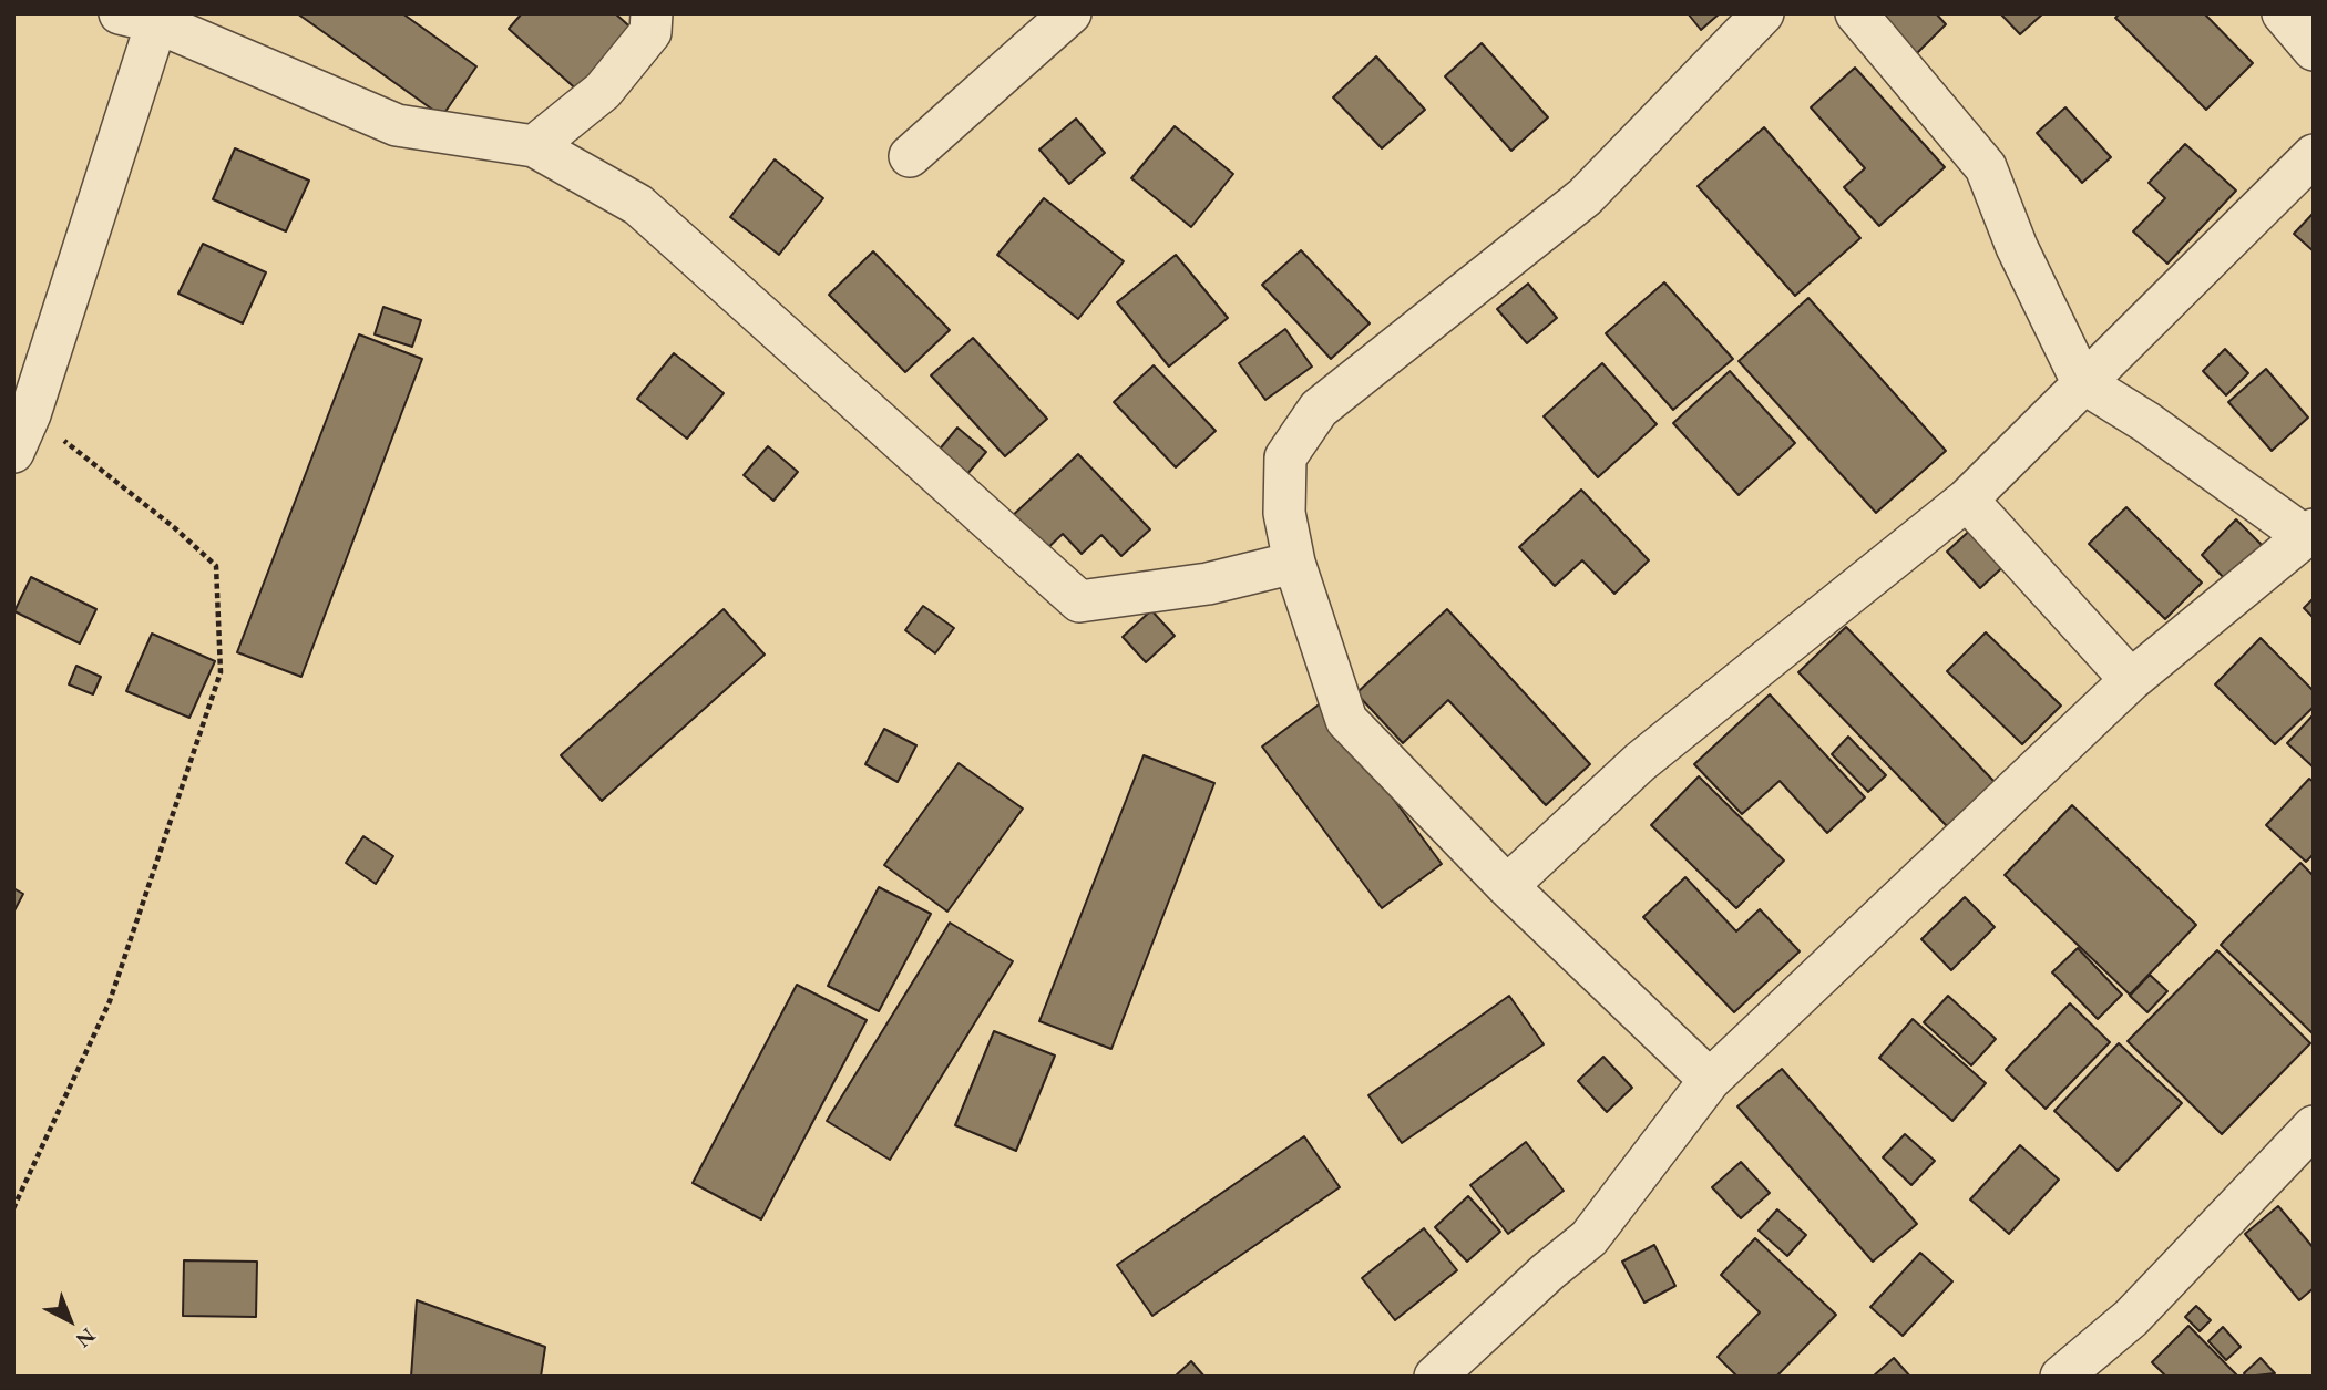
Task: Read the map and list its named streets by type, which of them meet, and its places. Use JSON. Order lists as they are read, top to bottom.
{
  "north": "bottom right"
}
